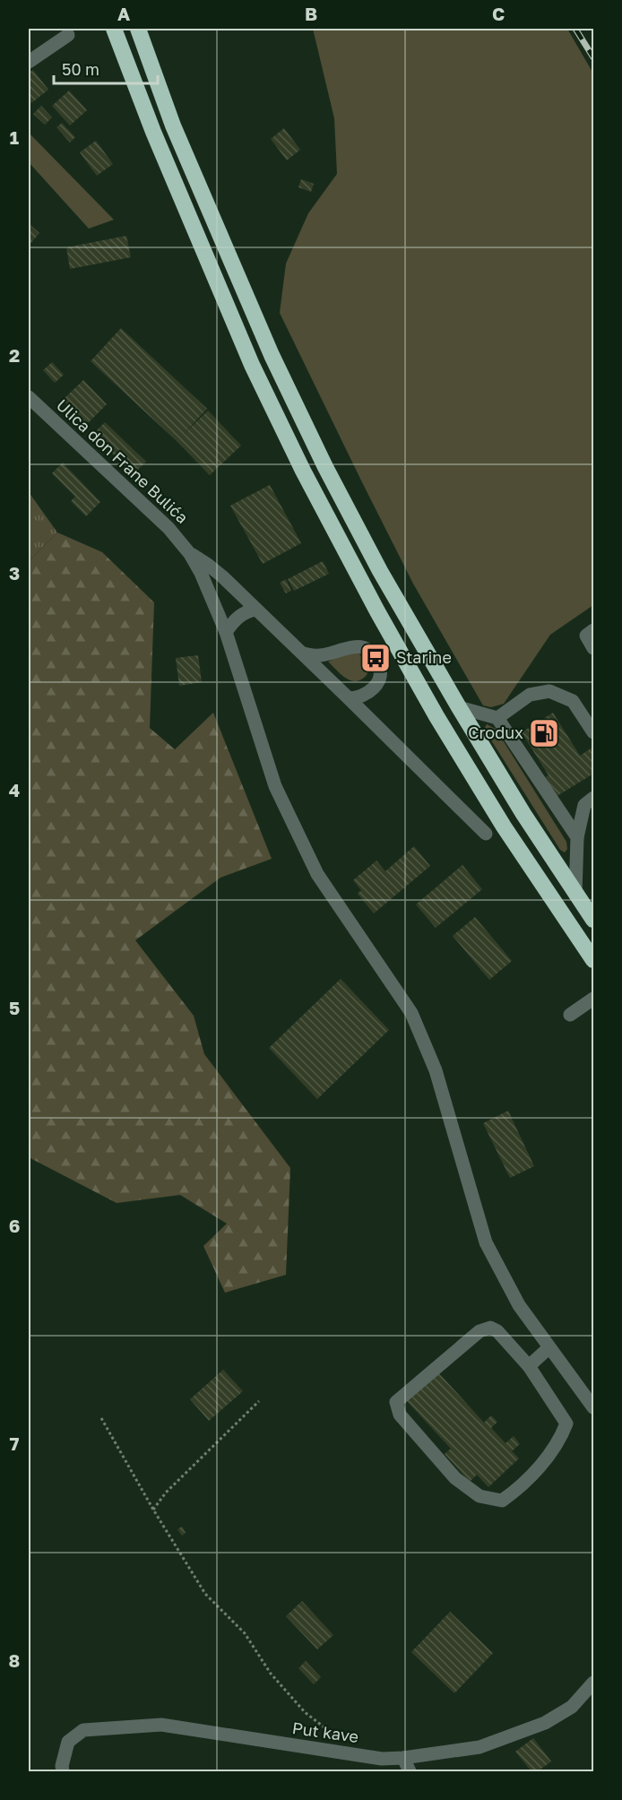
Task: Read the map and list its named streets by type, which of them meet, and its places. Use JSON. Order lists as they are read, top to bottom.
{
  "streets": {
    "street": ["Ulica don Frane Bulića", "Put kave"]
  },
  "places": {
    "bus stop": ["Starine"],
    "fuel station": ["Crodux"]
  },
  "scale_bar": "50 m",
  "grid": {
    "columns": ["A", "B", "C"],
    "rows": [
      "1",
      "2",
      "3",
      "4",
      "5",
      "6",
      "7",
      "8"
    ]
  }
}
